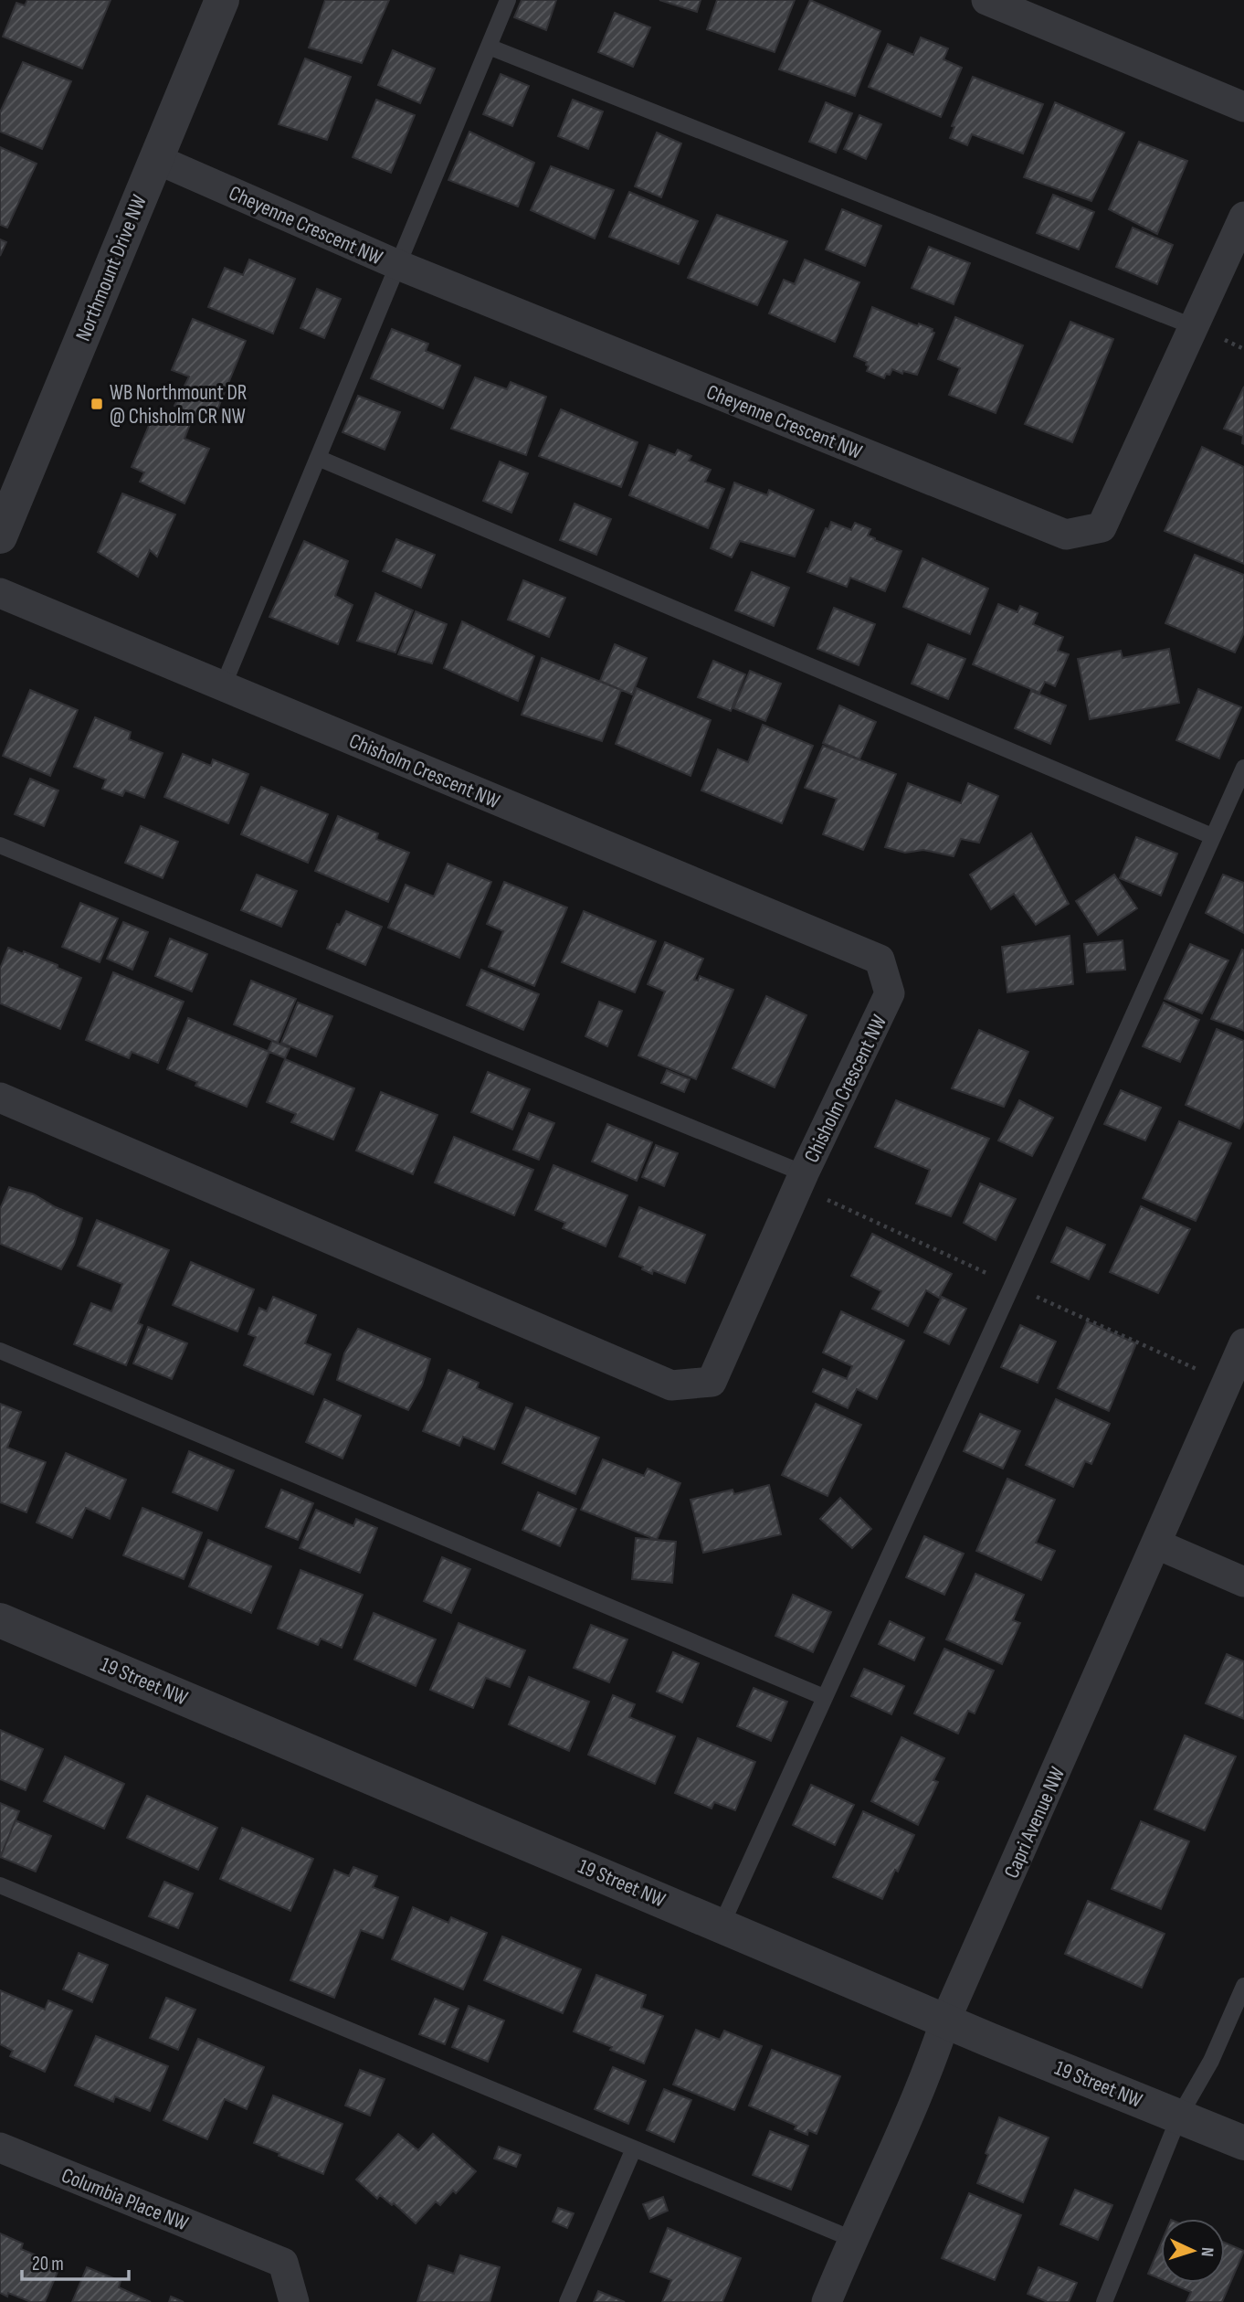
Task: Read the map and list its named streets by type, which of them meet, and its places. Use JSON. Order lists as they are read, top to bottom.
{
  "streets": {
    "street": [
      "Cheyenne Crescent NW",
      "Northmount Drive NW",
      "Chisholm Crescent NW",
      "19 Street NW",
      "Capri Avenue NW",
      "Columbia Place NW"
    ]
  },
  "crossings": [
    ["Cheyenne Crescent NW", "Northmount Drive NW"],
    ["19 Street NW", "Capri Avenue NW"]
  ],
  "places": {
    "transit": ["WB Northmount DR @ Chisholm CR NW"]
  },
  "scale_bar": "20 m",
  "north": "right"
}
